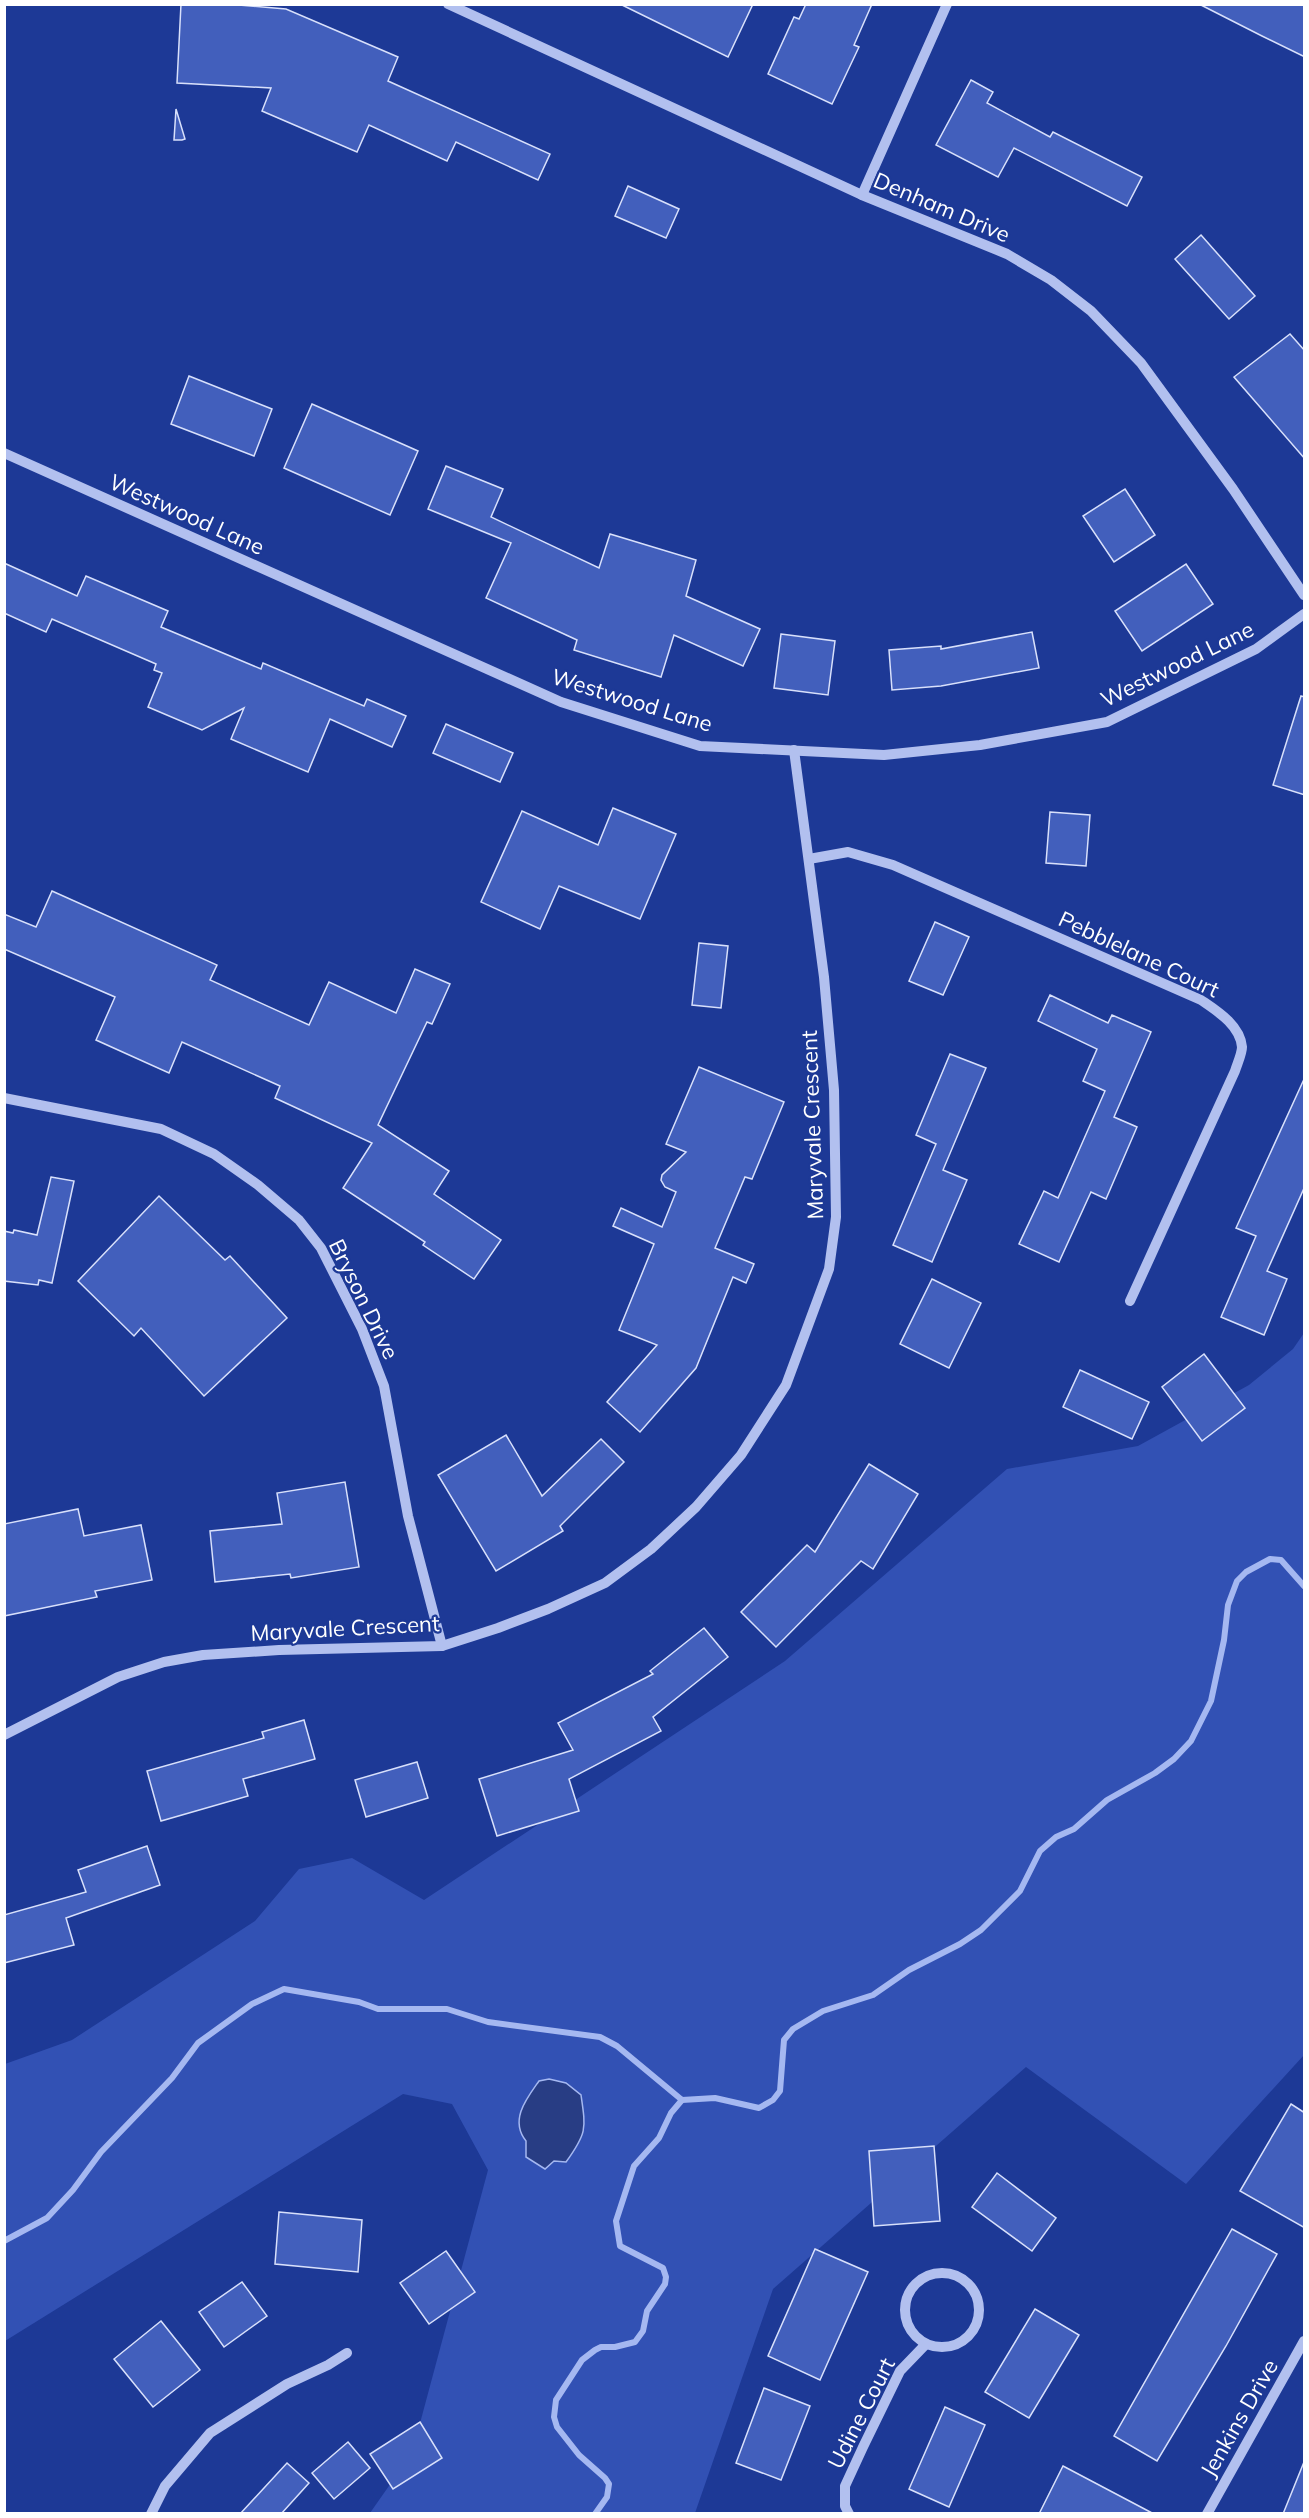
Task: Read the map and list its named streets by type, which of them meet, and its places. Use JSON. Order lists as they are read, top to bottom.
{
  "streets": {
    "street": [
      "Denham Drive",
      "Westwood Lane",
      "Pebblelane Court",
      "Maryvale Crescent",
      "Bryson Drive",
      "Udine Court",
      "Jenkins Drive"
    ]
  },
  "crossings": [
    ["Westwood Lane", "Maryvale Crescent"],
    ["Pebblelane Court", "Maryvale Crescent"],
    ["Maryvale Crescent", "Bryson Drive"]
  ]
}
